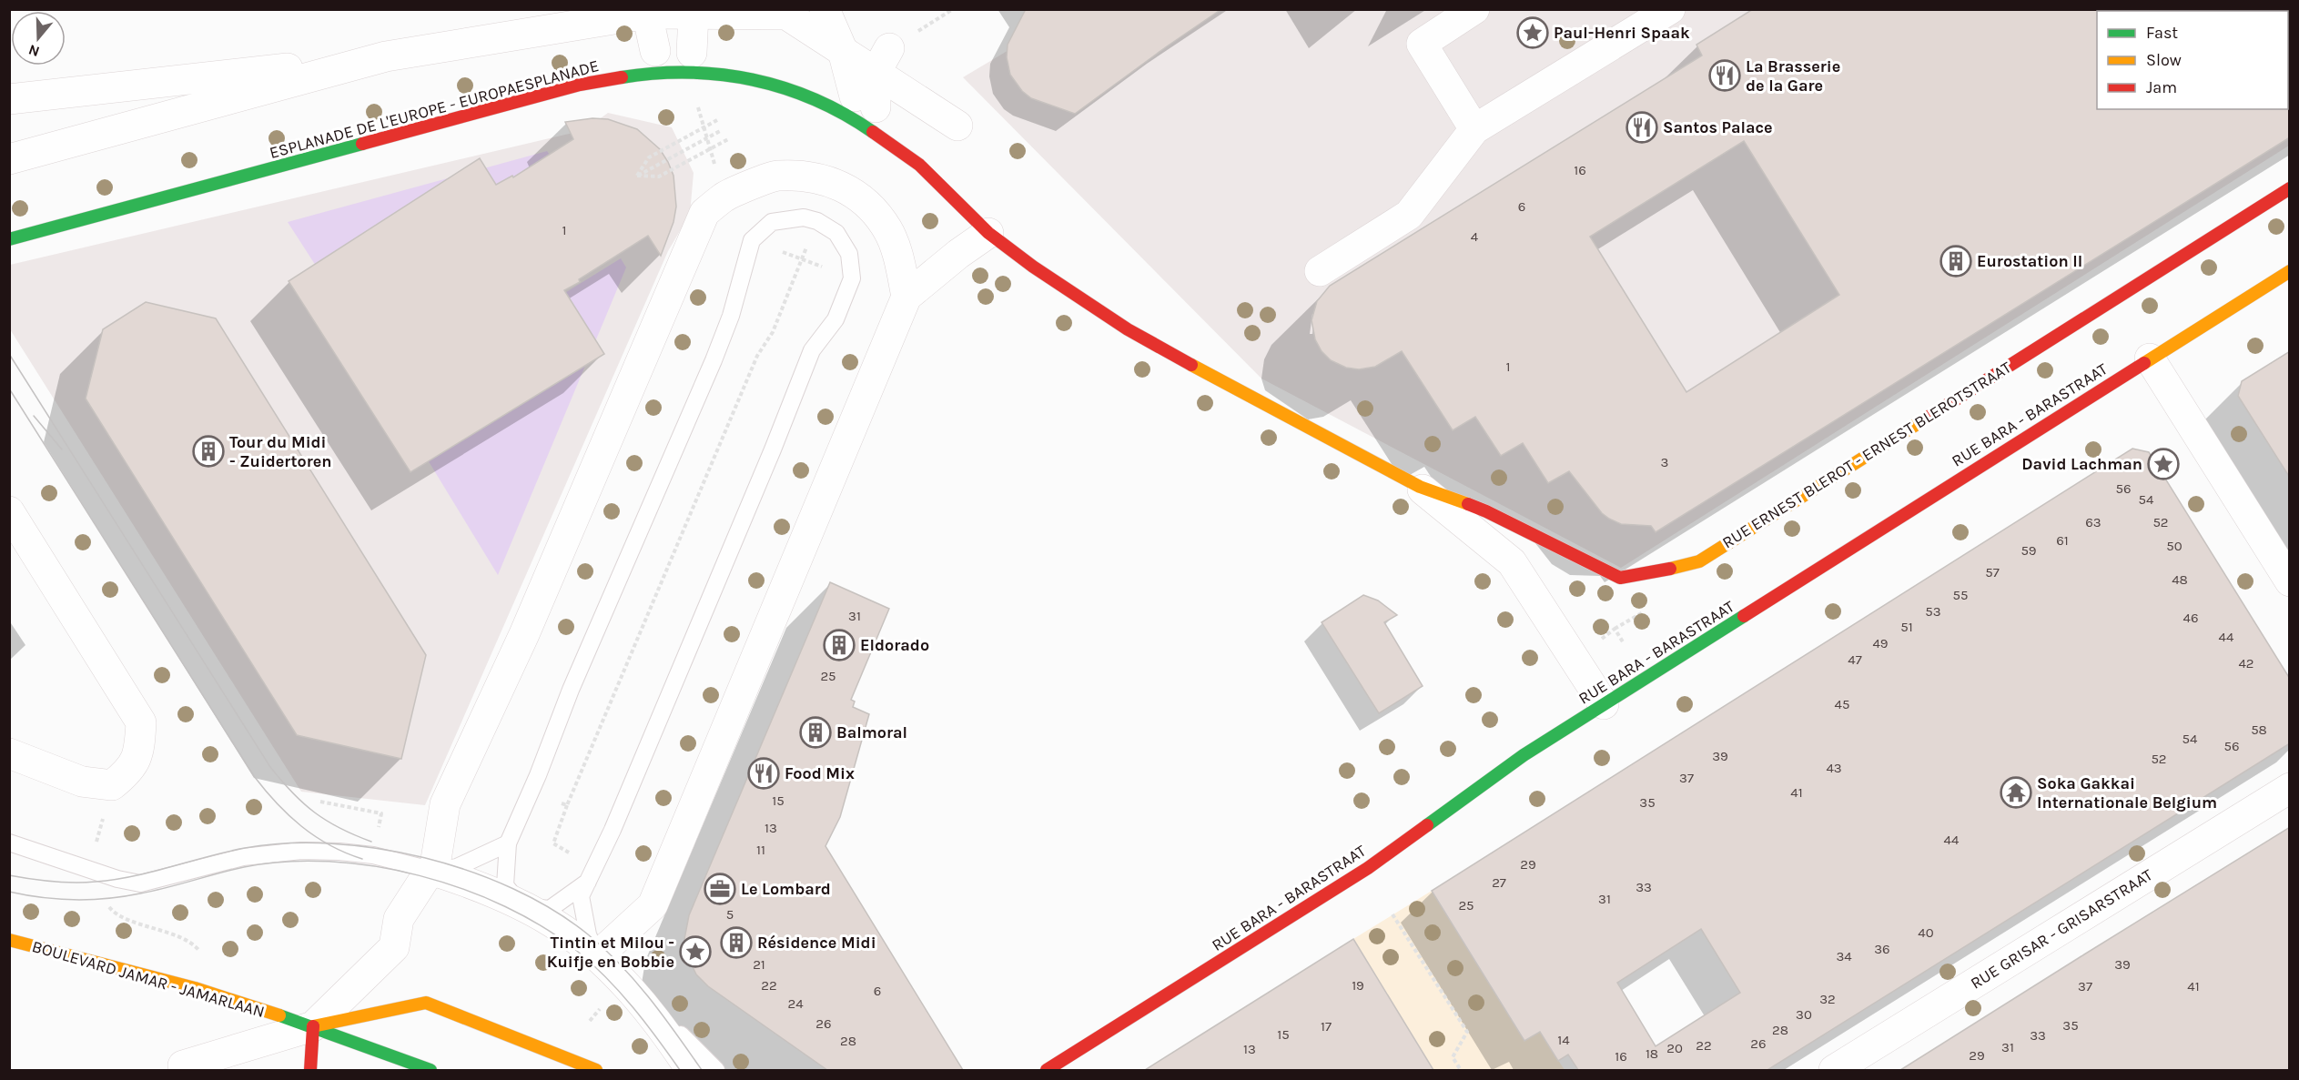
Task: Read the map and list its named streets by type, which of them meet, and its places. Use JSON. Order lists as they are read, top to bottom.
{
  "streets": {
    "street": [
      "ESPLANADE DE L'EUROPE - EUROPAESPLANADE",
      "RUE BARA - BARASTRAAT",
      "RUE ERNEST BLEROT - ERNEST BLEROTSTRAAT",
      "RUE GRISAR - GRISARSTRAAT",
      "BOULEVARD JAMAR - JAMARLAAN"
    ]
  },
  "crossings": [
    ["ESPLANADE DE L'EUROPE - EUROPAESPLANADE", "RUE ERNEST BLEROT - ERNEST BLEROTSTRAAT"],
    ["RUE BARA - BARASTRAAT", "RUE ERNEST BLEROT - ERNEST BLEROTSTRAAT"]
  ],
  "places": {
    "place": ["Paul-Henri Spaak", "David Lachman", "Tintin et Milou - Kuifje en Bobbie"],
    "restaurant": ["La Brasserie de la Gare", "Santos Palace", "Food Mix"],
    "building": [
      "Eurostation II",
      "Tour du Midi - Zuidertoren",
      "Eldorado",
      "Balmoral",
      "Résidence Midi"
    ],
    "temple": ["Soka Gakkai Internationale Belgium"],
    "office": ["Le Lombard"]
  },
  "house_numbers": [
    "16",
    "6",
    "1",
    "4",
    "1",
    "3",
    "56",
    "54",
    "63",
    "52",
    "61",
    "50",
    "59",
    "57",
    "48",
    "55",
    "53",
    "31",
    "46",
    "51",
    "44",
    "49",
    "47",
    "42",
    "25",
    "45",
    "58",
    "54",
    "56",
    "39",
    "52",
    "43",
    "37",
    "41",
    "15",
    "35",
    "13",
    "44",
    "11",
    "29",
    "27",
    "33",
    "31",
    "25",
    "5",
    "40",
    "36",
    "34",
    "21",
    "39",
    "22",
    "19",
    "37",
    "41",
    "6",
    "32",
    "24",
    "30",
    "26",
    "35",
    "17",
    "28",
    "15",
    "33",
    "14",
    "28",
    "26",
    "22",
    "31",
    "20",
    "13",
    "18",
    "29",
    "16"
  ],
  "legend": ["Fast", "Slow", "Jam"],
  "north": "bottom"
}
